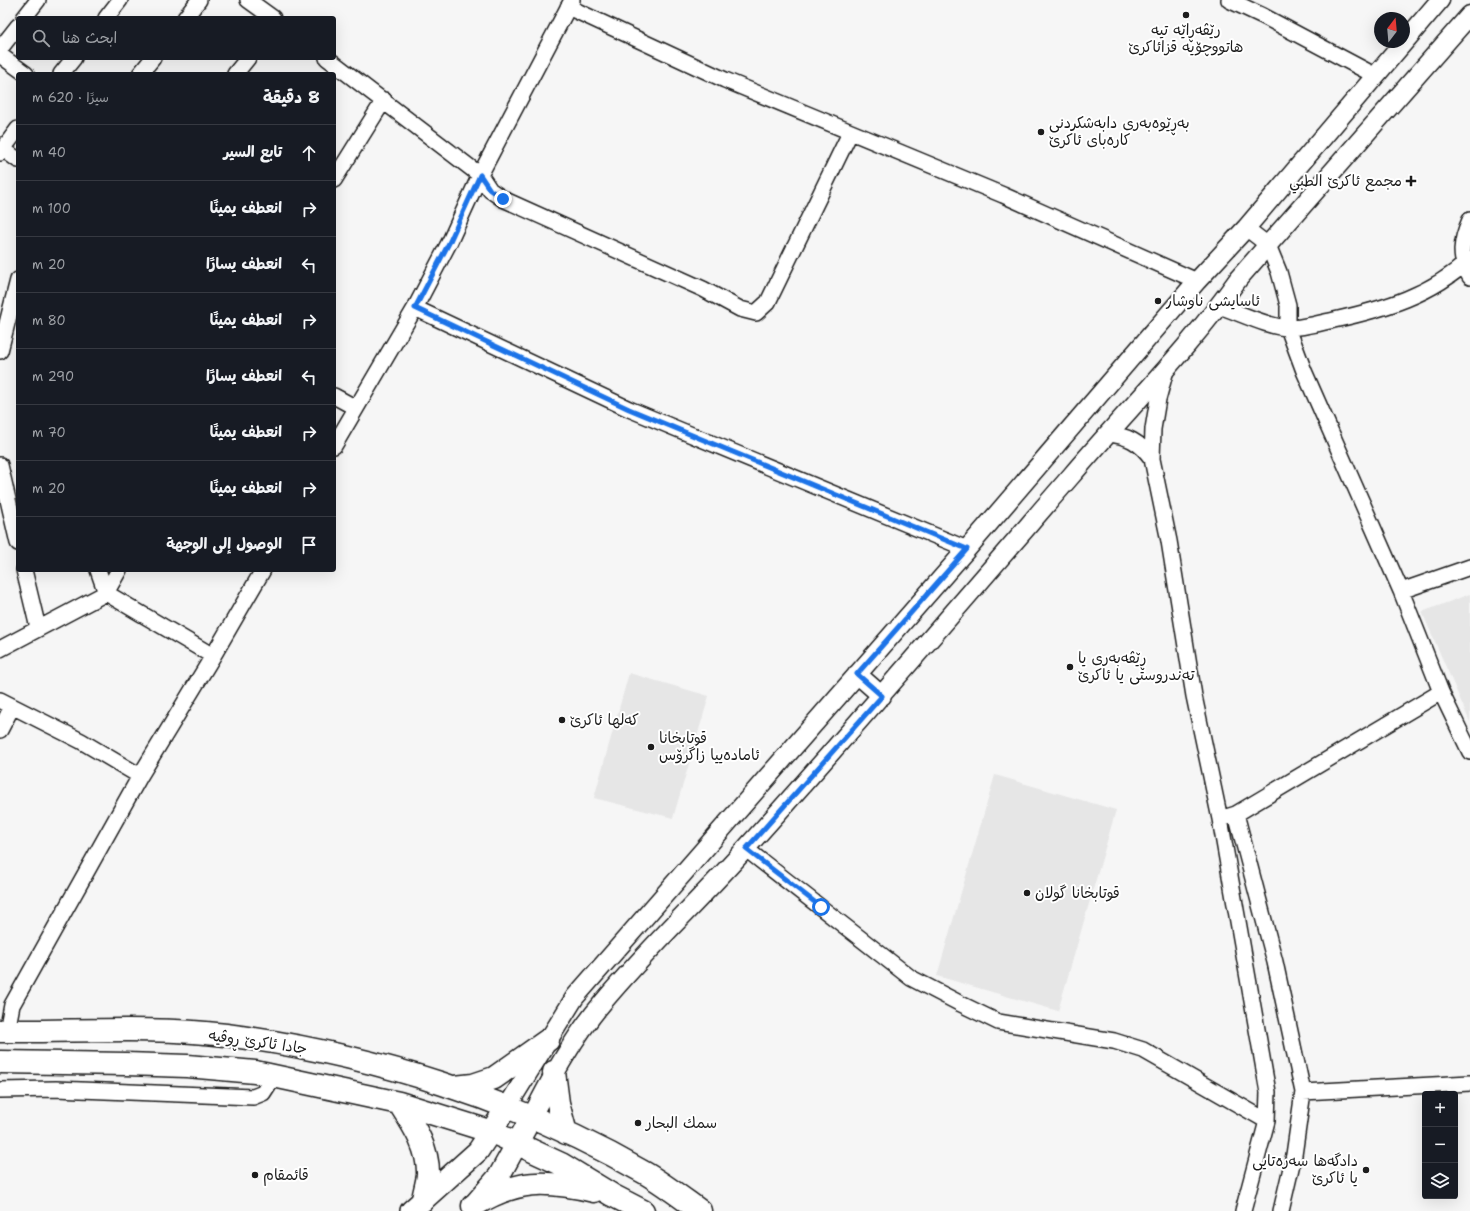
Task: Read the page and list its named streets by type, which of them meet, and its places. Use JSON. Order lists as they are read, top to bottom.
{
  "streets": {
    "highway": ["جادا ئاکرێ ڕوڤیە"]
  },
  "places": {
    "other": [
      "رێڤەڕاێە تیە هاتووچۆیە قزائاکرێ",
      "بەڕێوەبەری دابەشکردنی کارەبای ئاکرێ",
      "ئاسايشى ناوشار",
      "ڕێڤەبەری یا تەندروستی یا ئاکرێ",
      "کەلها ئاکرێ",
      "قوتابخانا ئامادەییا زاگرۆس",
      "قوتابخانا گولان",
      "سمك البحار",
      "دادگەها سەرەتایی یا ئاکرێ",
      "قائمقام"
    ],
    "health": ["مجمع ئاکرێ الطبي"]
  },
  "north": "top",
  "page": {
    "search": "ابحث هنا",
    "heading": ["8 دقيقة", "سيرًا · 620 m"],
    "list": [
      ["تابع السير", "40 m"],
      ["انعطف يمينًا", "100 m"],
      ["انعطف يسارًا", "20 m"],
      ["انعطف يمينًا", "80 m"],
      ["انعطف يسارًا", "290 m"],
      ["انعطف يمينًا", "70 m"],
      ["انعطف يمينًا", "20 m"],
      "الوصول إلى الوجهة"
    ],
    "map_buttons": ["+", "−"]
  }
}
